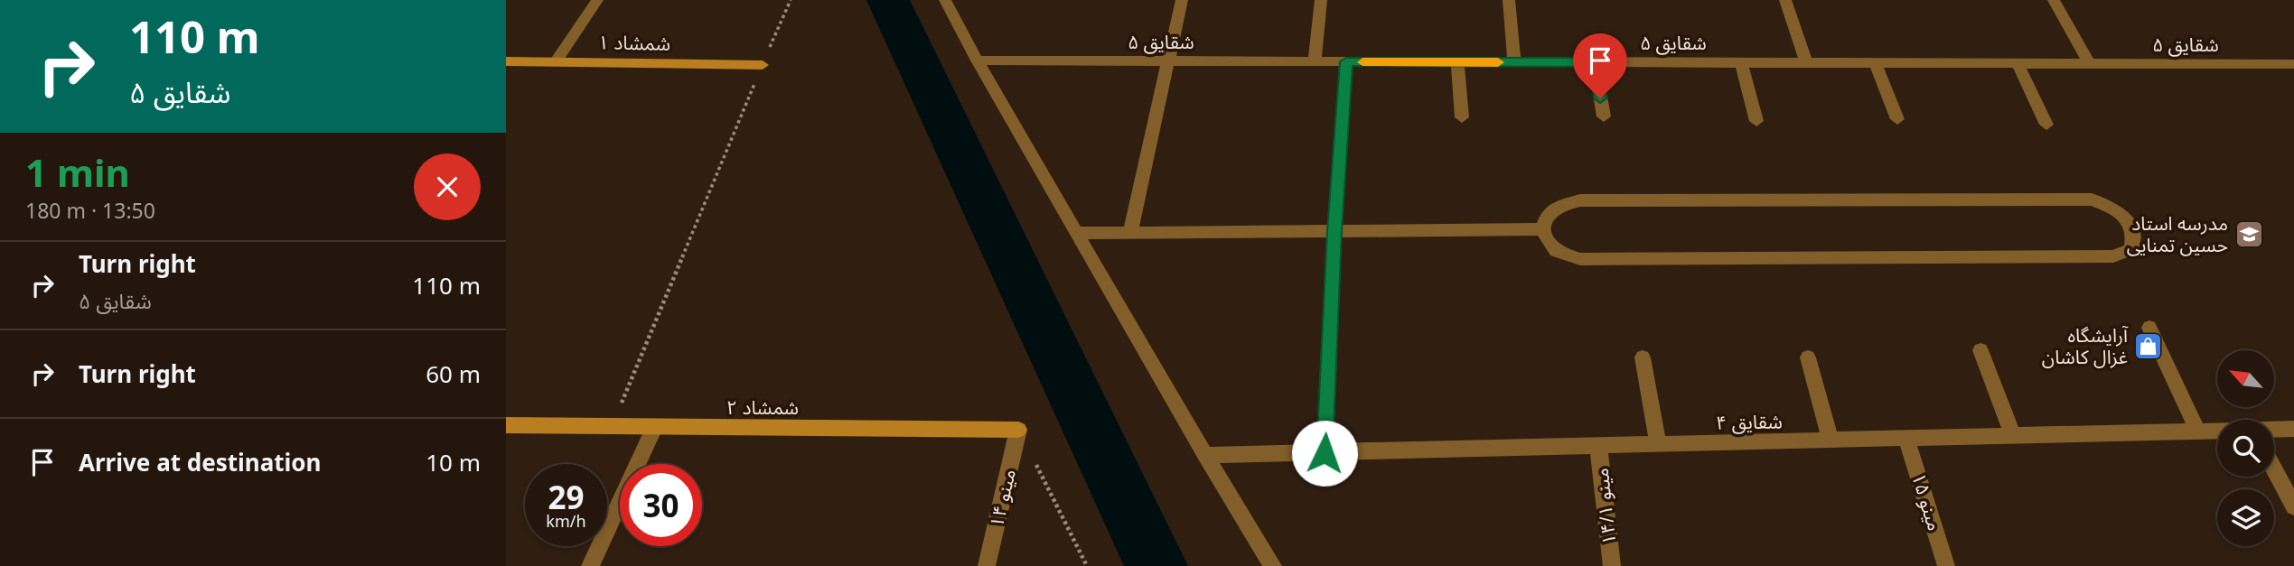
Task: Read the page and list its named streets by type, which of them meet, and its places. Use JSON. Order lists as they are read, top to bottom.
{
  "streets": {
    "street": [
      "شقایق ۵",
      "شمشاد ۱",
      "شمشاد ۲",
      "شقایق ۴",
      "مینو ۱۴",
      "مینو ۱۵",
      "مینو ۱۴/۱"
    ]
  },
  "crossings": [
    ["شمشاد ۲", "مینو ۱۴"],
    ["شقایق ۴", "مینو ۱۵"],
    ["شقایق ۴", "مینو ۱۴/۱"]
  ],
  "places": {
    "school or university": ["مدرسه استاد حسین تمنایی"],
    "shop": ["آرایشگاه غزال کاشان"]
  },
  "north": "top left",
  "page": {
    "turn": ["110 m", "شقایق ۵"],
    "heading": ["1 min", "180 m · 13:50"],
    "list": [
      {
        "name": "Turn right",
        "note": "شقایق ۵",
        "value": "110 m"
      },
      {
        "name": "Turn right",
        "value": "60 m"
      },
      {
        "name": "Arrive at destination",
        "value": "10 m"
      }
    ],
    "speed": "29 km/h",
    "limit": "30"
  }
}
